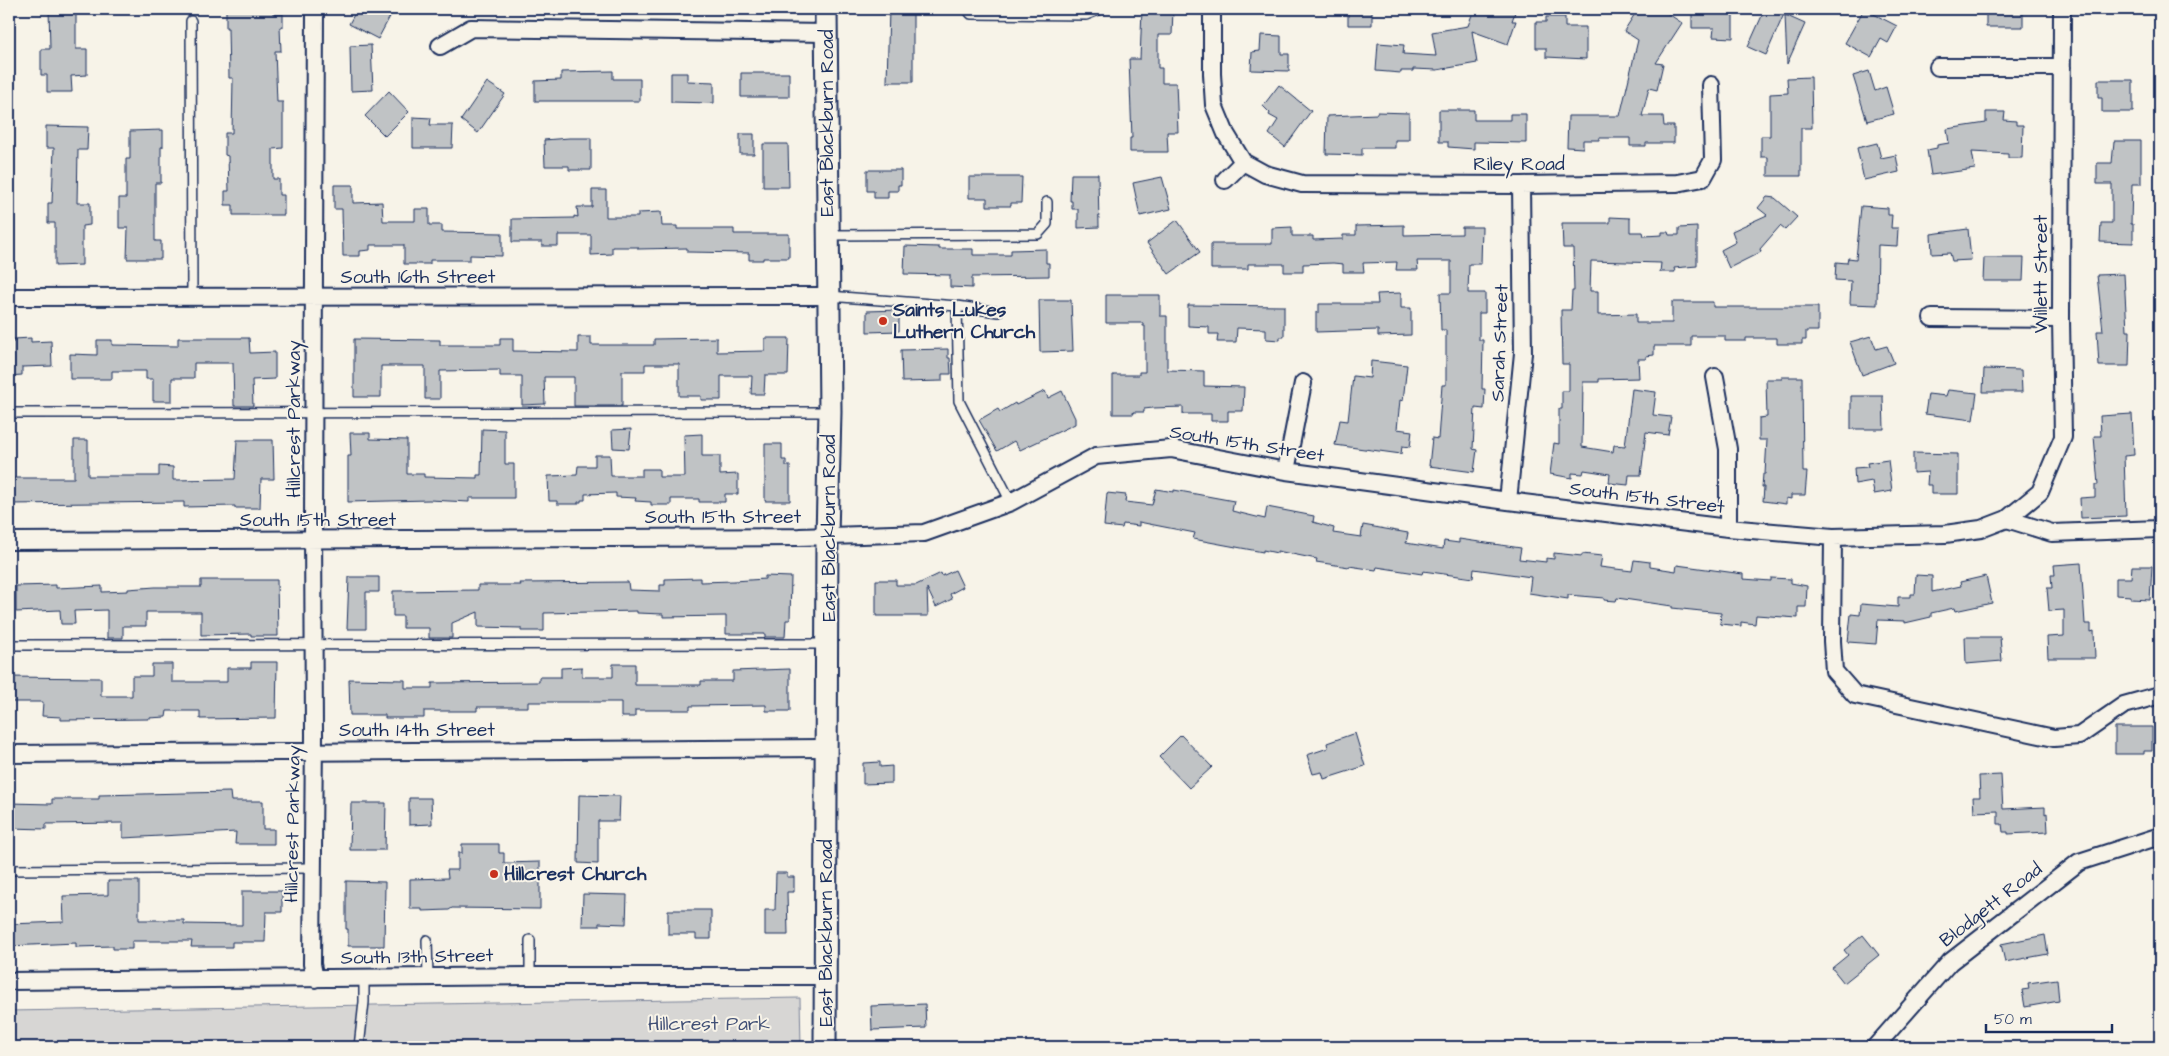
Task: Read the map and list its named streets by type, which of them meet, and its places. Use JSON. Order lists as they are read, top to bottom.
{
  "streets": {
    "street": [
      "East Blackburn Road",
      "Riley Road",
      "Willett Street",
      "South 16th Street",
      "Sarah Street",
      "Hillcrest Parkway",
      "South 15th Street",
      "South 14th Street",
      "Blodgett Road",
      "South 13th Street"
    ]
  },
  "crossings": [
    ["East Blackburn Road", "South 16th Street"],
    ["East Blackburn Road", "South 15th Street"],
    ["East Blackburn Road", "South 14th Street"],
    ["East Blackburn Road", "South 13th Street"],
    ["Riley Road", "Sarah Street"],
    ["Willett Street", "South 15th Street"],
    ["South 16th Street", "Hillcrest Parkway"],
    ["Sarah Street", "South 15th Street"],
    ["Hillcrest Parkway", "South 15th Street"],
    ["Hillcrest Parkway", "South 14th Street"],
    ["Hillcrest Parkway", "South 13th Street"]
  ],
  "parks": ["Hillcrest Park"],
  "places": ["Saints Lukes Luthern Church", "Hillcrest Church"],
  "scale_bar": "50 m"
}
